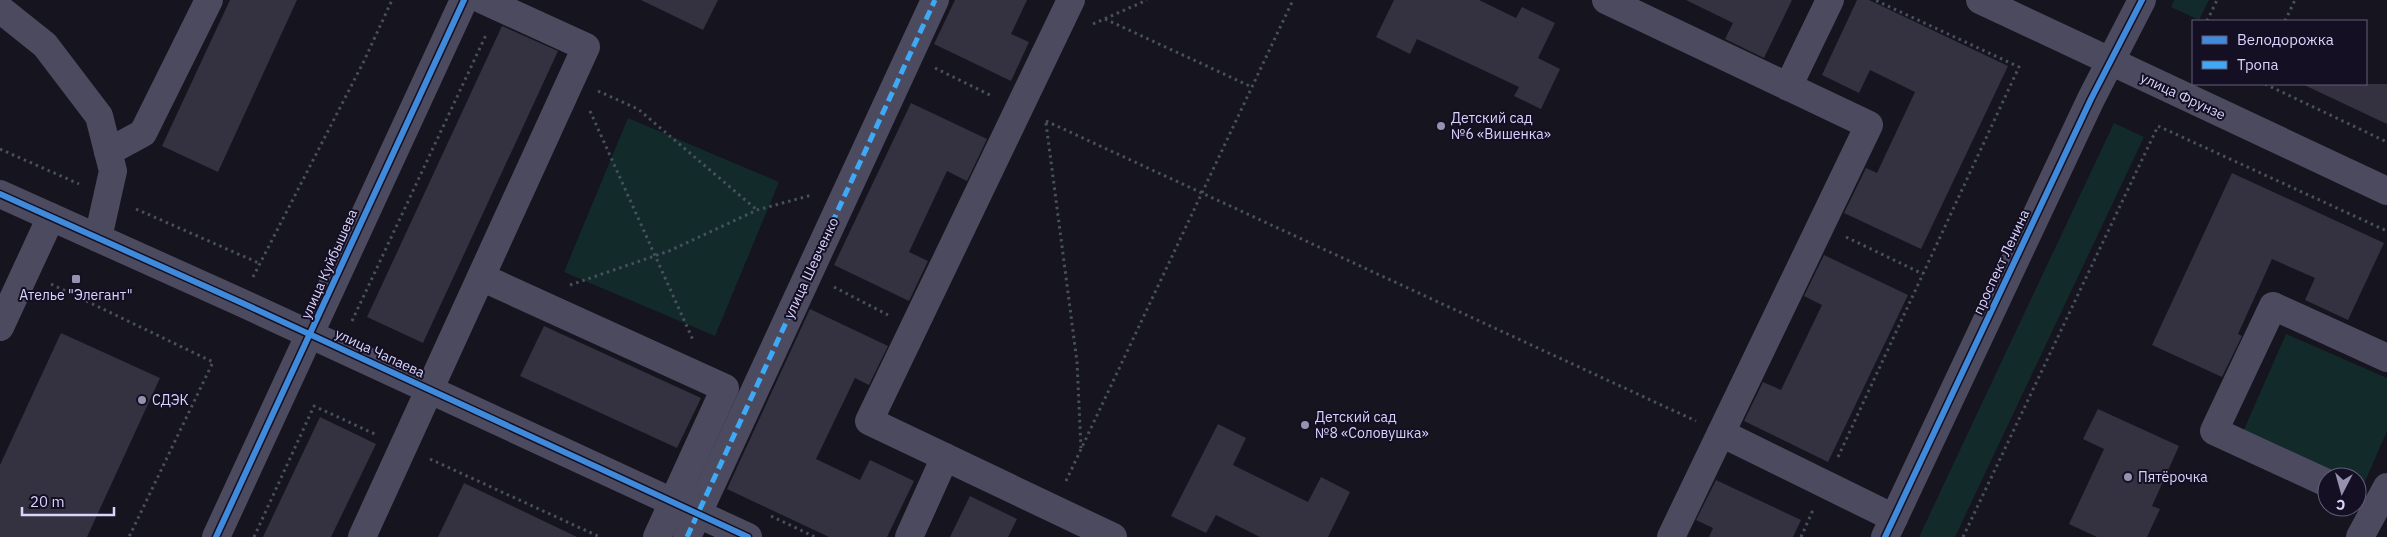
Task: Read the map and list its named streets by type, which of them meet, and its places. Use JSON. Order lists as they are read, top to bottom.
{
  "streets": {
    "street": [
      "улица Фрунзе",
      "проспект Ленина",
      "улица Куйбышева",
      "улица Шевченко",
      "улица Чапаева"
    ]
  },
  "crossings": [
    ["улица Фрунзе", "проспект Ленина"],
    ["улица Куйбышева", "улица Чапаева"],
    ["улица Шевченко", "улица Чапаева"]
  ],
  "places": {
    "other": [
      "Детский сад №6 «Вишенка»",
      "СДЭК",
      "Детский сад №8 «Соловушка»",
      "Пятёрочка"
    ],
    "transit": ["Ателье \"Элегант\""]
  },
  "legend": ["Велодорожка", "Тропа"],
  "scale_bar": "20 m",
  "north": "bottom"
}
